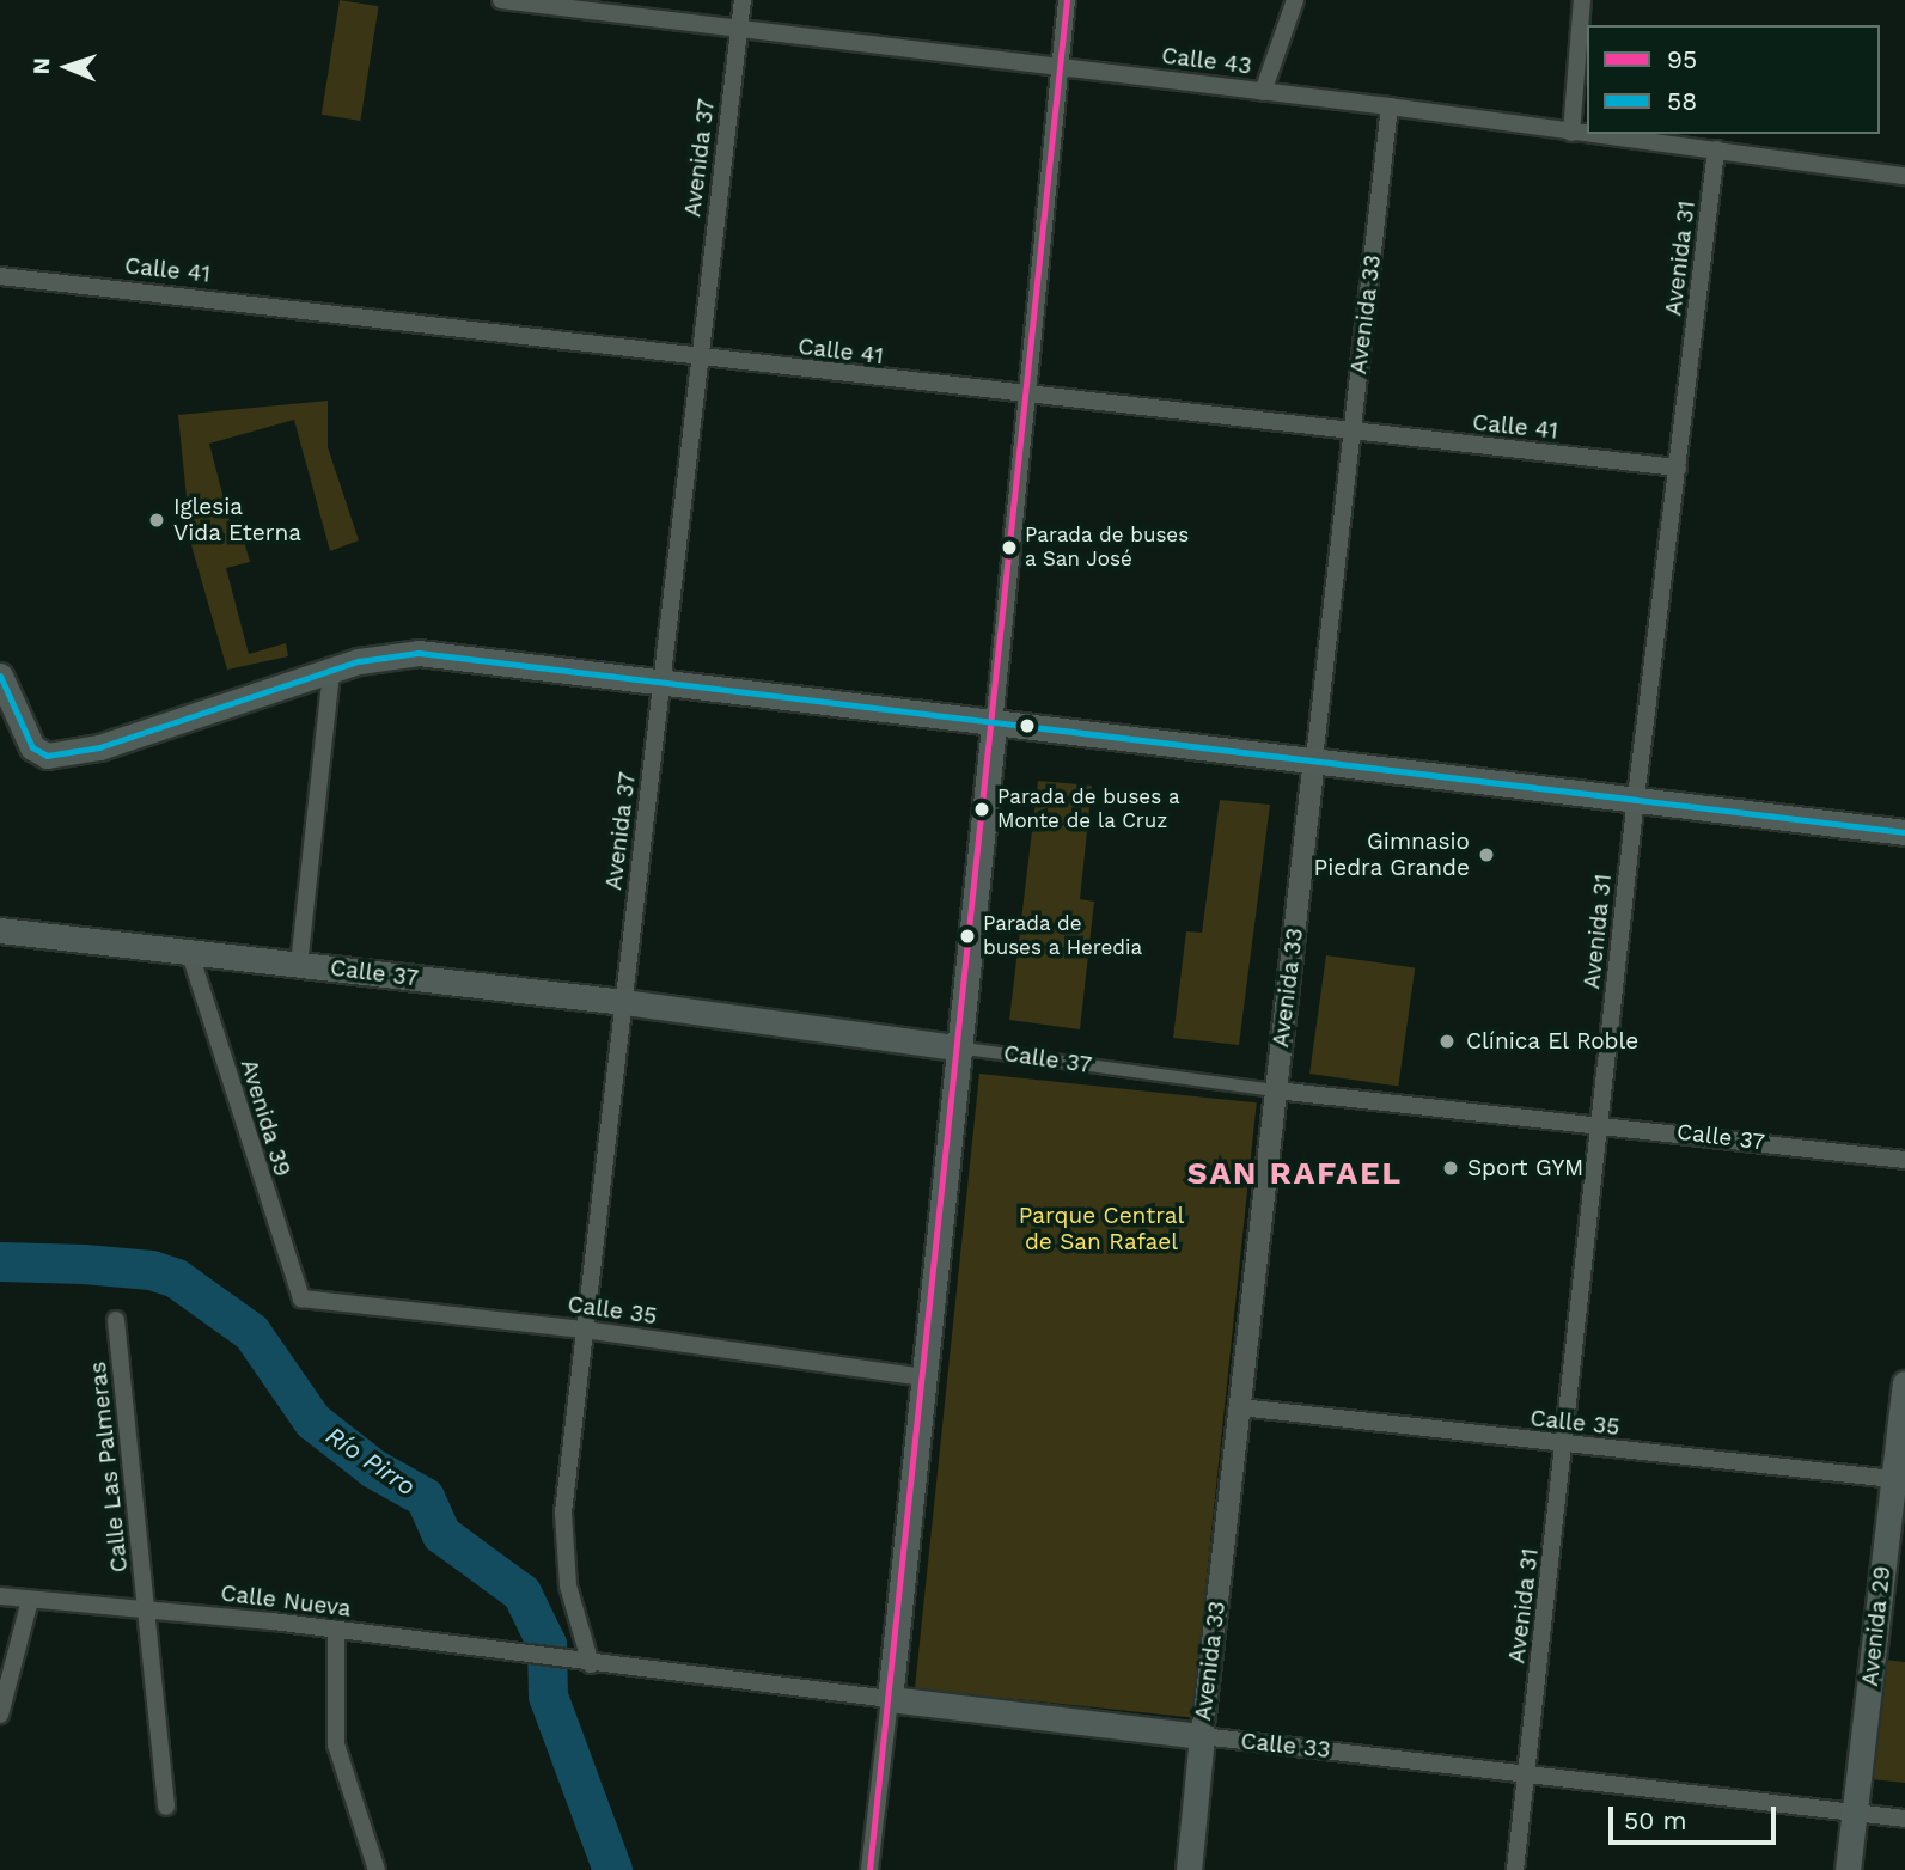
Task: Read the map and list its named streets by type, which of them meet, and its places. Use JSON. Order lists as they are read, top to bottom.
{
  "streets": {
    "main road": [
      "Avenida 33",
      "Calle 37",
      "Avenida 29",
      "Calle 33"
    ],
    "street": [
      "Calle 43",
      "Avenida 37",
      "Avenida 31",
      "Calle 41",
      "Avenida 39",
      "Calle 35",
      "Calle Las Palmeras",
      "Calle Nueva"
    ]
  },
  "crossings": [
    ["Calle 43", "Avenida 37"],
    ["Calle 43", "Avenida 31"],
    ["Calle 43", "Avenida 33"],
    ["Avenida 37", "Calle 41"],
    ["Avenida 37", "Calle 37"],
    ["Avenida 37", "Calle 35"],
    ["Avenida 37", "Calle 33"],
    ["Avenida 31", "Calle 41"],
    ["Avenida 31", "Calle 37"],
    ["Avenida 31", "Calle 35"],
    ["Avenida 31", "Calle 33"],
    ["Calle 41", "Avenida 33"],
    ["Avenida 33", "Calle 37"],
    ["Avenida 33", "Calle 35"],
    ["Avenida 33", "Calle 33"],
    ["Calle 37", "Avenida 39"],
    ["Avenida 39", "Calle 35"],
    ["Calle 35", "Avenida 29"],
    ["Calle Las Palmeras", "Calle Nueva"],
    ["Calle Nueva", "Calle 33"],
    ["Avenida 29", "Calle 33"]
  ],
  "districts": ["SAN RAFAEL"],
  "water": ["Río Pirro"],
  "parks": ["Parque Central de San Rafael"],
  "places": [
    "Iglesia Vida Eterna",
    "Parada de buses a San José",
    "Parada de buses a Monte de la Cruz",
    "Gimnasio Piedra Grande",
    "Parada de buses a Heredia",
    "Clínica El Roble",
    "Sport GYM"
  ],
  "lines": ["transit line 95", "transit line 58"],
  "legend": ["95", "58"],
  "scale_bar": "50 m",
  "north": "left"
}
